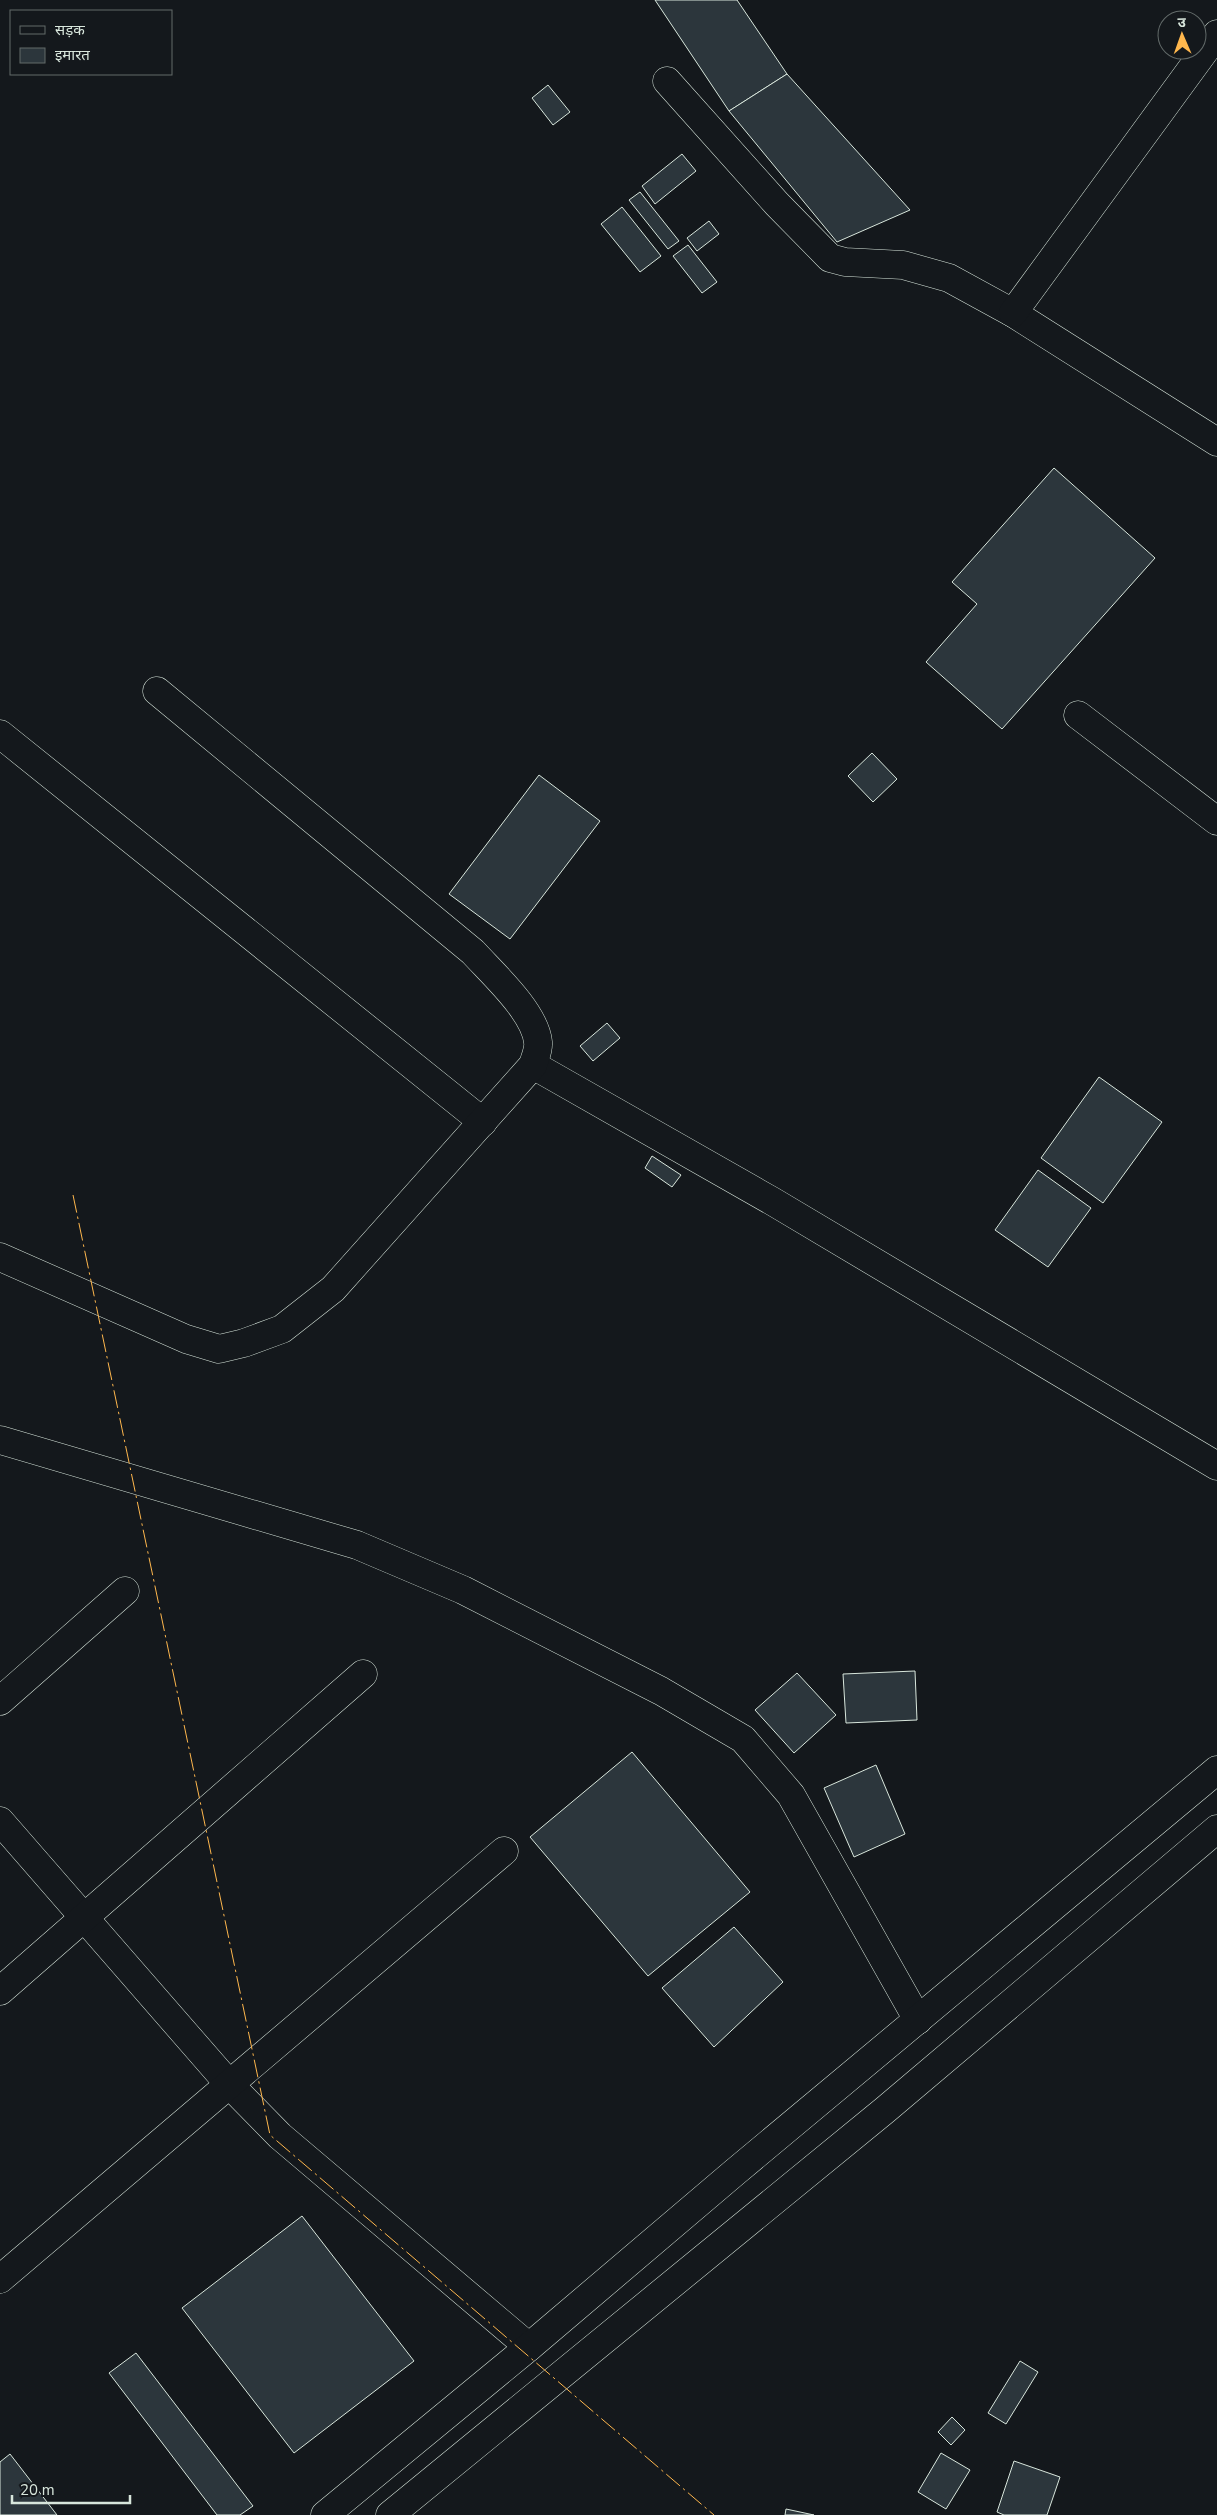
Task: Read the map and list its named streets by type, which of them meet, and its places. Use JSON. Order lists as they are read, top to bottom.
{
  "legend": ["सड़क", "इमारत"],
  "scale_bar": "20 m",
  "north": "top"
}
